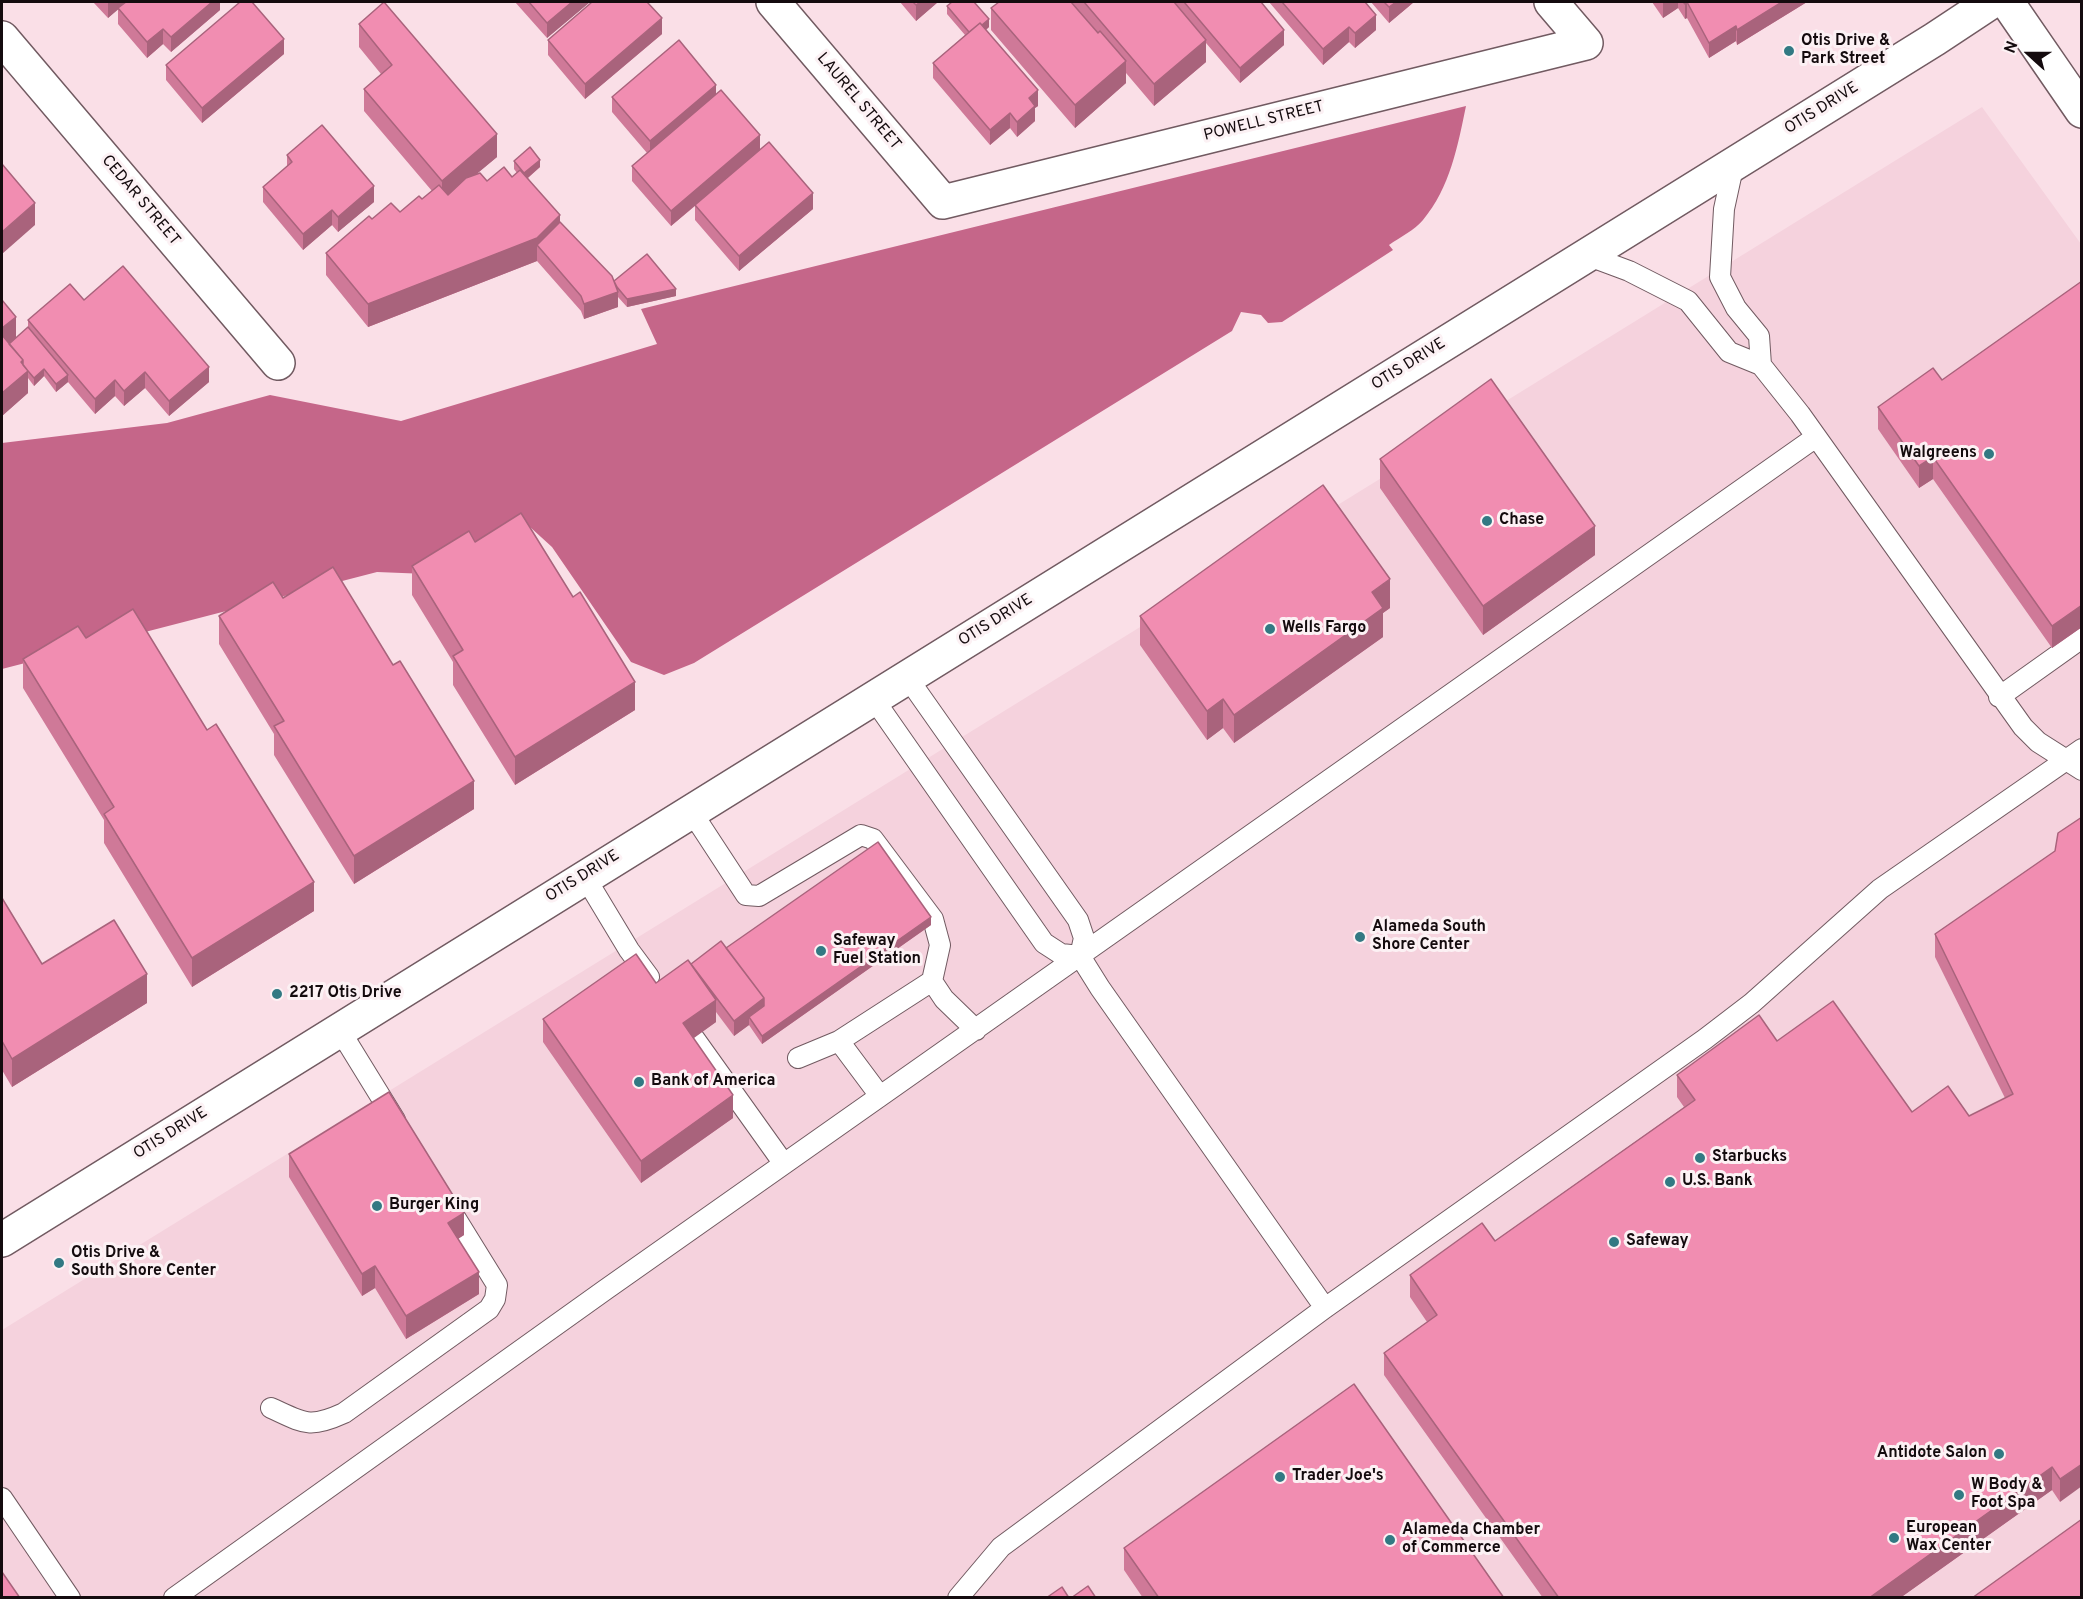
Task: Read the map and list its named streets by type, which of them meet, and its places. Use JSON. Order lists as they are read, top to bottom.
{
  "streets": {
    "main road": [
      "LAUREL STREET",
      "OTIS DRIVE",
      "POWELL STREET",
      "CEDAR STREET"
    ]
  },
  "crossings": [
    ["LAUREL STREET", "POWELL STREET"]
  ],
  "places": [
    "Otis Drive & Park Street",
    "Walgreens",
    "Chase",
    "Wells Fargo",
    "Alameda South Shore Center",
    "Safeway Fuel Station",
    "2217 Otis Drive",
    "Bank of America",
    "Starbucks",
    "U.S. Bank",
    "Burger King",
    "Safeway",
    "Otis Drive & South Shore Center",
    "Antidote Salon",
    "Trader Joe's",
    "W Body & Foot Spa",
    "European Wax Center",
    "Alameda Chamber of Commerce"
  ],
  "north": "left"
}
